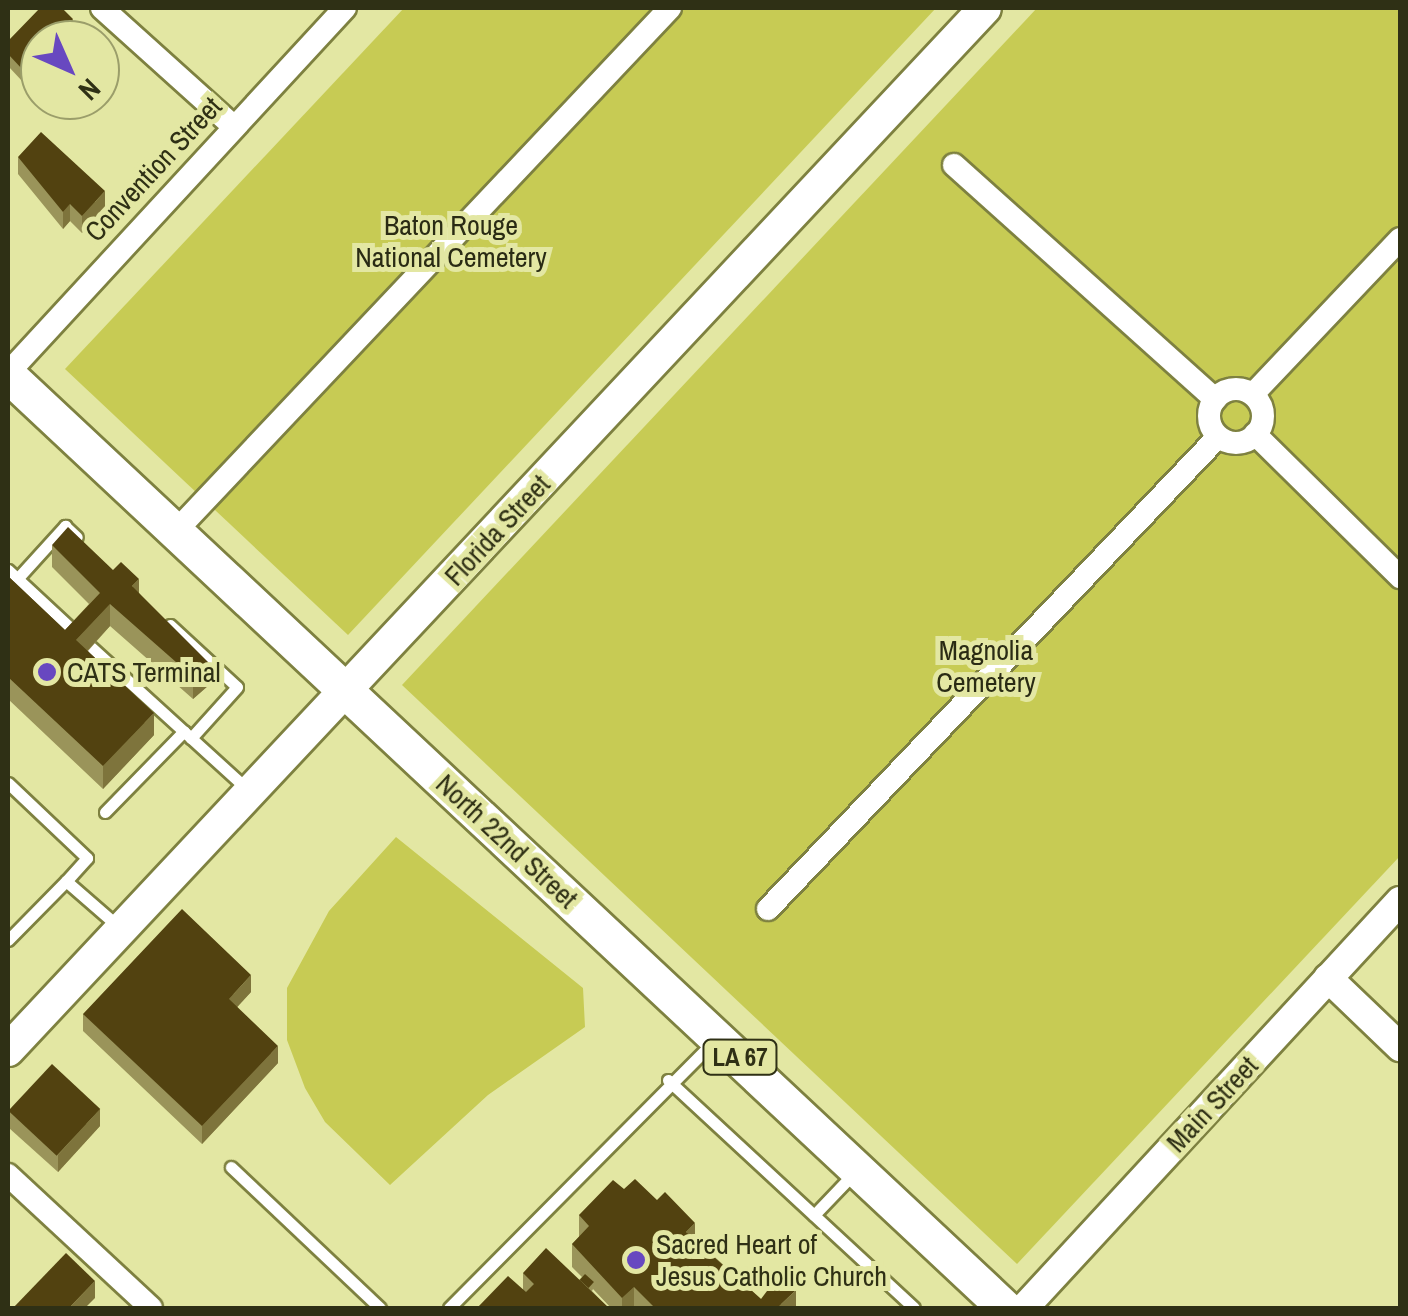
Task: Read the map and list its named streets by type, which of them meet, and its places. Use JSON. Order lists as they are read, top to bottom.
{
  "streets": {
    "main road": ["Florida Street", "North 22nd Street", "LA 67"],
    "street": ["Convention Street", "Main Street"]
  },
  "crossings": [
    ["Convention Street", "North 22nd Street"],
    ["Florida Street", "North 22nd Street"]
  ],
  "parks": ["Baton Rouge National Cemetery", "Magnolia Cemetery"],
  "places": ["CATS Terminal", "Sacred Heart of Jesus Catholic Church"],
  "north": "bottom right"
}
